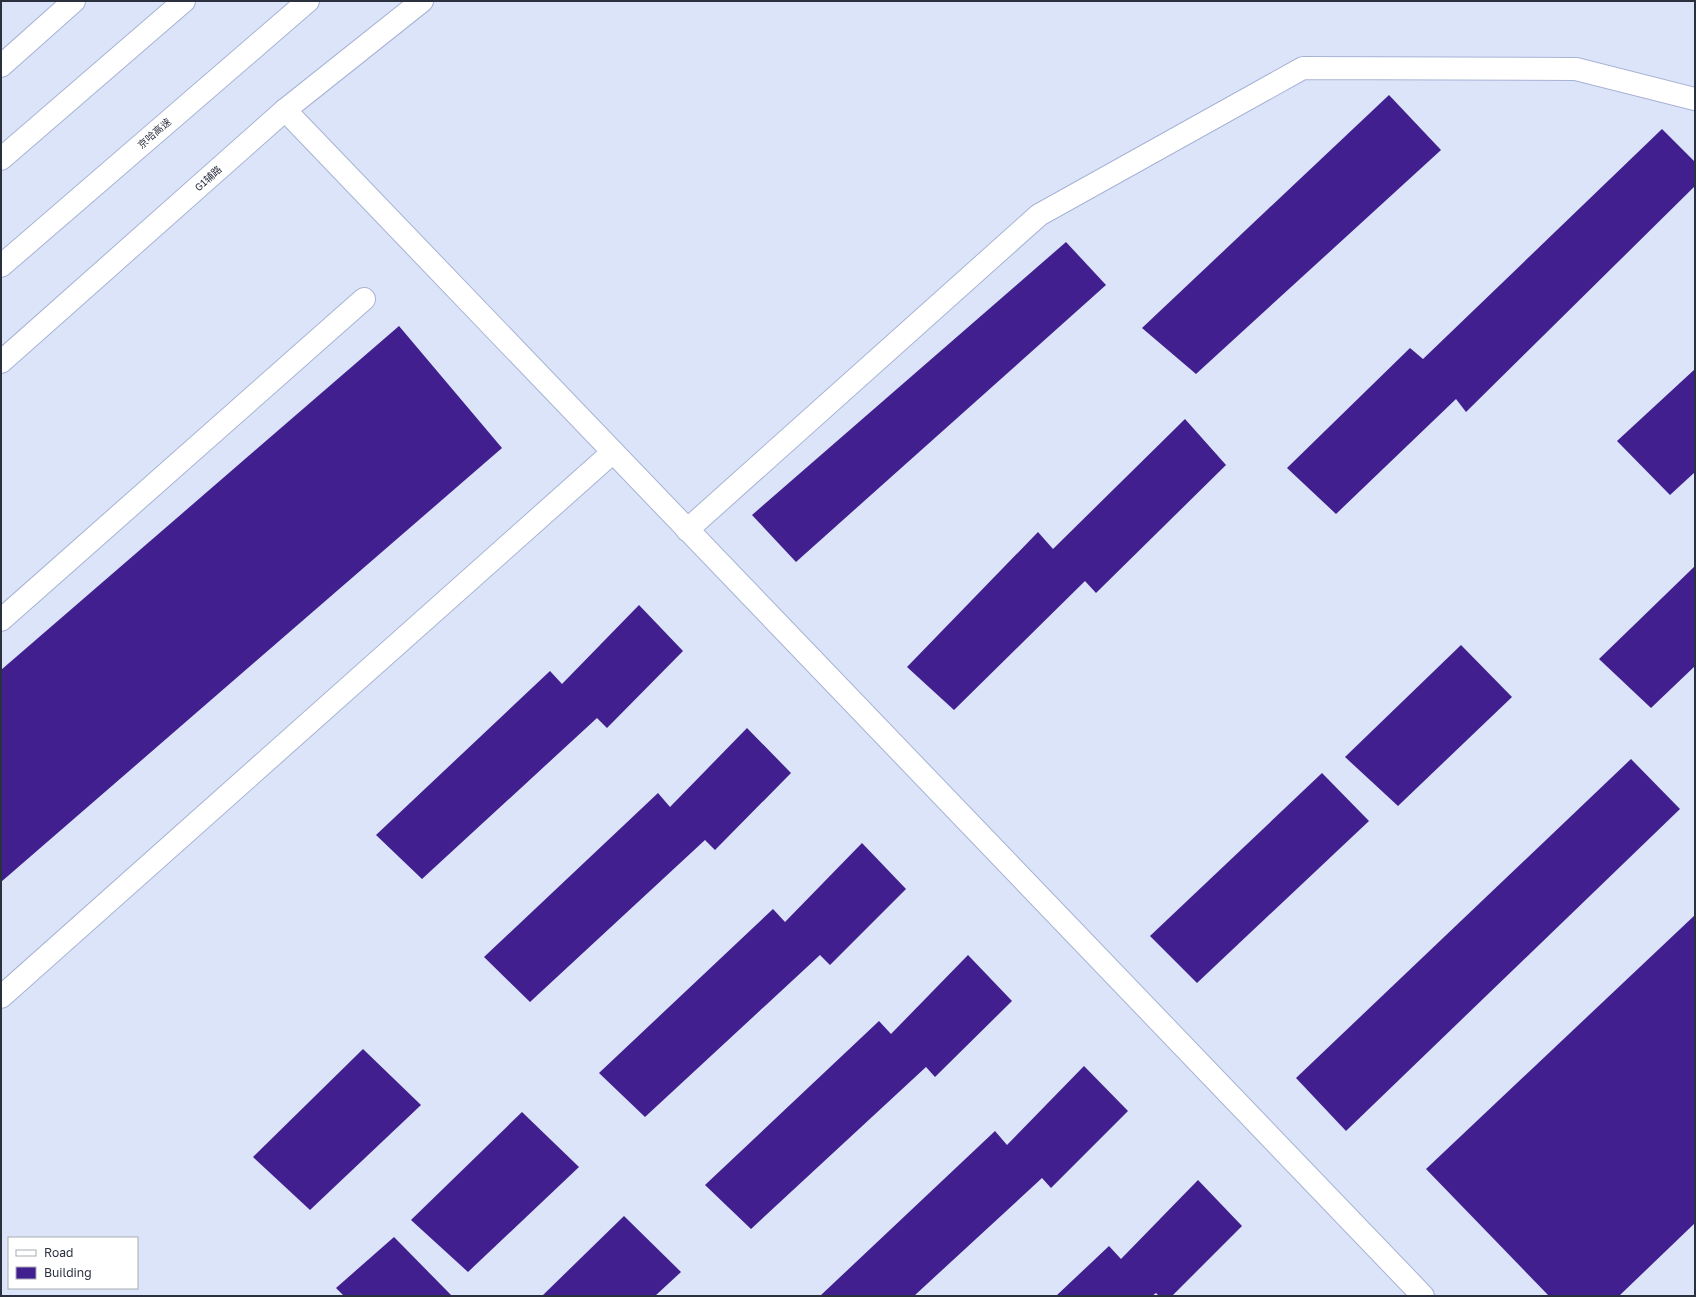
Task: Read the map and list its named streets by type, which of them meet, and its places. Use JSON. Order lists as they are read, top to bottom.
{
  "streets": {
    "main road": ["京哈高速", "G1辅路"]
  },
  "legend": ["Road", "Building"]
}
